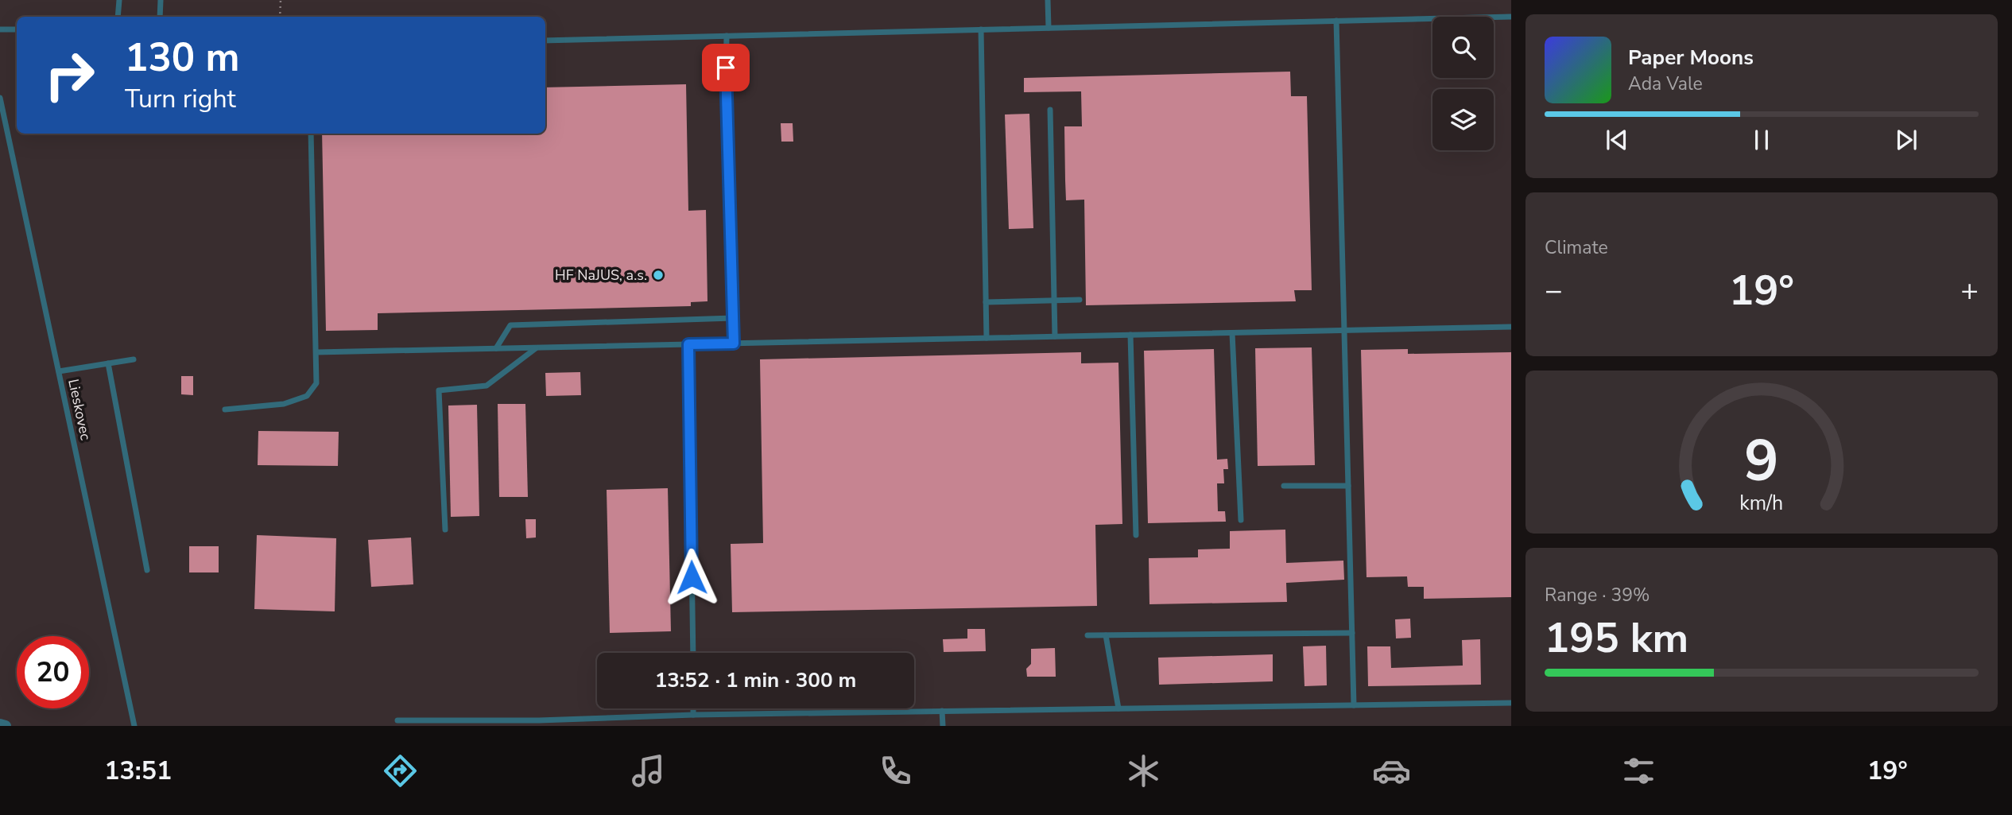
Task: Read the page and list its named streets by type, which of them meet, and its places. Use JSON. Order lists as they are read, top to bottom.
{
  "streets": {
    "lane": ["Lieskovec"]
  },
  "places": ["HF NaJUS, a.s."],
  "page": {
    "turn": ["130 m", "Turn right"],
    "song": ["Paper Moons", "Ada Vale"],
    "tile": [
      "Climate",
      ["Range · 39%", "195 km"]
    ],
    "heat": ["−", "19°", "+"],
    "limit": "20",
    "trip": "13:52 · 1 min · 300 m",
    "tabs": ["13:51", "19°"],
    "gauge": ["9", "km/h"]
  }
}
